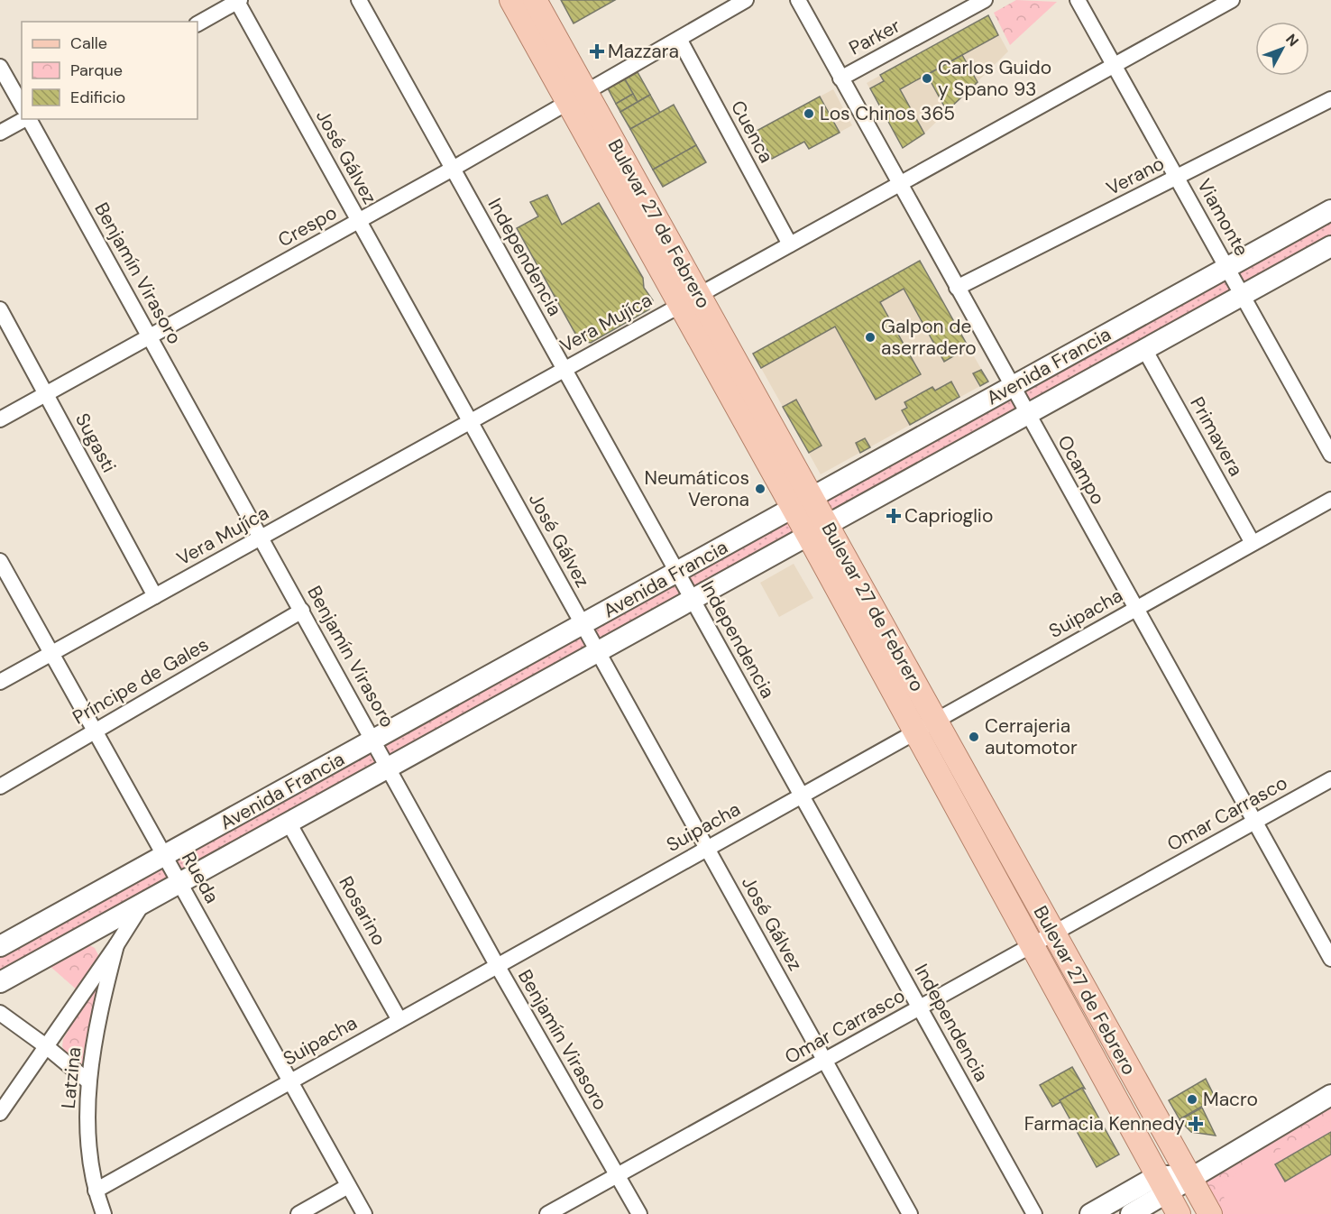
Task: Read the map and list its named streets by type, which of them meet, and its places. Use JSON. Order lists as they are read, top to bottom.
{
  "streets": {
    "main road": ["Bulevar 27 de Febrero", "Avenida Francia"],
    "street": [
      "Parker",
      "Cuenca",
      "José Gálvez",
      "Verano",
      "Viamonte",
      "Crespo",
      "Independencia",
      "Benjamín Virasoro",
      "Vera Mujíca",
      "Primavera",
      "Sugasti",
      "Ocampo",
      "Suipacha",
      "Príncipe de Gales",
      "Omar Carrasco",
      "Rueda",
      "Rosarino",
      "Latzina"
    ]
  },
  "crossings": [
    ["Parker", "Ocampo"],
    ["Cuenca", "Crespo"],
    ["Cuenca", "Vera Mujíca"],
    ["José Gálvez", "Crespo"],
    ["José Gálvez", "Vera Mujíca"],
    ["José Gálvez", "Avenida Francia"],
    ["José Gálvez", "Suipacha"],
    ["José Gálvez", "Omar Carrasco"],
    ["Verano", "Viamonte"],
    ["Verano", "Ocampo"],
    ["Viamonte", "Vera Mujíca"],
    ["Viamonte", "Avenida Francia"],
    ["Bulevar 27 de Febrero", "Crespo"],
    ["Bulevar 27 de Febrero", "Vera Mujíca"],
    ["Bulevar 27 de Febrero", "Avenida Francia"],
    ["Bulevar 27 de Febrero", "Suipacha"],
    ["Bulevar 27 de Febrero", "Omar Carrasco"],
    ["Crespo", "Independencia"],
    ["Crespo", "Benjamín Virasoro"],
    ["Crespo", "Sugasti"],
    ["Independencia", "Vera Mujíca"],
    ["Independencia", "Avenida Francia"],
    ["Independencia", "Suipacha"],
    ["Independencia", "Omar Carrasco"],
    ["Benjamín Virasoro", "Vera Mujíca"],
    ["Benjamín Virasoro", "Avenida Francia"],
    ["Benjamín Virasoro", "Suipacha"],
    ["Benjamín Virasoro", "Príncipe de Gales"],
    ["Benjamín Virasoro", "Omar Carrasco"],
    ["Vera Mujíca", "Sugasti"],
    ["Vera Mujíca", "Ocampo"],
    ["Vera Mujíca", "Rueda"],
    ["Avenida Francia", "Primavera"],
    ["Avenida Francia", "Ocampo"],
    ["Avenida Francia", "Rueda"],
    ["Avenida Francia", "Rosarino"],
    ["Primavera", "Suipacha"],
    ["Ocampo", "Suipacha"],
    ["Ocampo", "Omar Carrasco"],
    ["Suipacha", "Rueda"],
    ["Suipacha", "Rosarino"],
    ["Suipacha", "Latzina"],
    ["Príncipe de Gales", "Rueda"]
  ],
  "places": {
    "health": ["Mazzara", "Caprioglio", "Farmacia Kennedy"],
    "other": [
      "Carlos Guido y Spano 93",
      "Los Chinos 365",
      "Galpon de aserradero",
      "Neumáticos Verona",
      "Cerrajeria automotor",
      "Macro"
    ]
  },
  "legend": ["Calle", "Parque", "Edificio"],
  "north": "top right"
}
